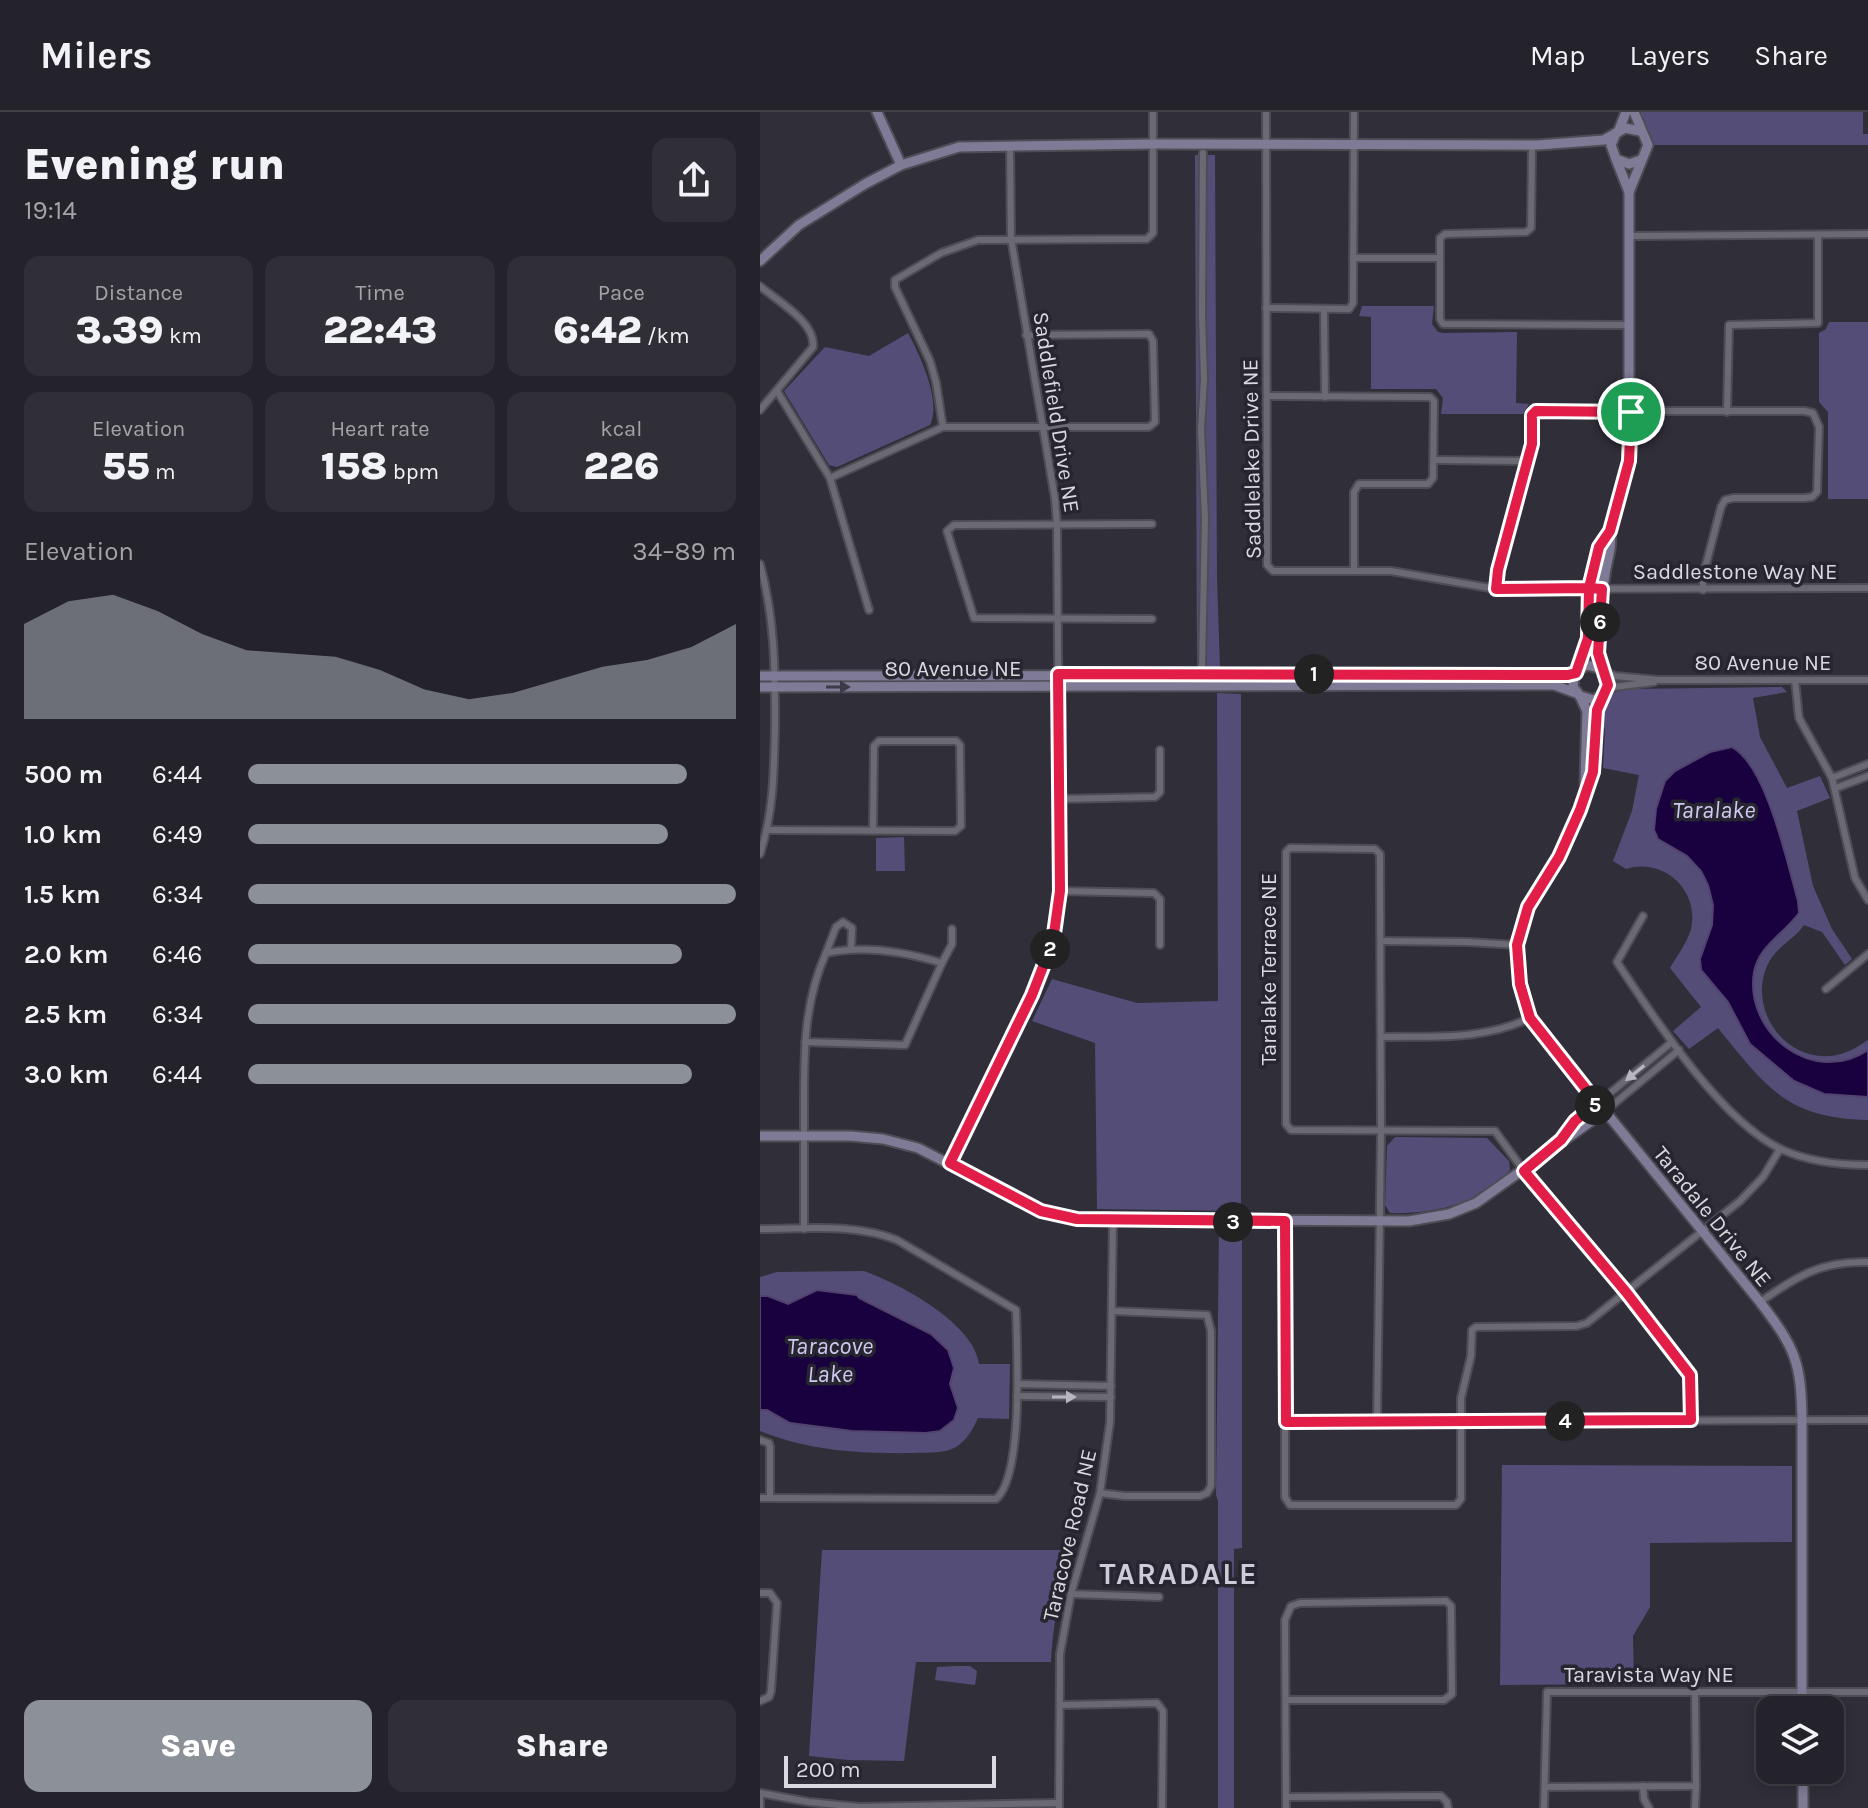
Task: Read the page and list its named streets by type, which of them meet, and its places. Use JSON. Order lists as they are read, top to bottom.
{
  "streets": {
    "street": [
      "Saddlefield Drive NE",
      "Saddlelake Drive NE",
      "Saddlestone Way NE",
      "80 Avenue NE",
      "Taralake Terrace NE",
      "Taradale Drive NE",
      "Taracove Road NE",
      "Taravista Way NE"
    ]
  },
  "crossings": [
    ["Saddlefield Drive NE", "80 Avenue NE"],
    ["Saddlelake Drive NE", "Saddlestone Way NE"],
    ["80 Avenue NE", "Taradale Drive NE"],
    ["Taradale Drive NE", "Taravista Way NE"]
  ],
  "districts": ["TARADALE"],
  "water": ["Taralake", "Taracove Lake"],
  "scale_bar": "200 m",
  "page": {
    "header": "Milers",
    "nav": ["Map", "Layers", "Share"],
    "heading": ["Evening run", "19:14"],
    "stats": [
      ["Distance", "3.39 km"],
      ["Time", "22:43"],
      ["Pace", "6:42 /km"],
      ["Elevation", "55 m"],
      ["Heart rate", "158 bpm"],
      ["kcal", "226"]
    ],
    "chart": ["Elevation", "34–89 m"],
    "pins": [
      "6",
      "1",
      "2",
      "5",
      "3",
      "4"
    ],
    "list": [
      {
        "name": "500 m",
        "note": "6:44"
      },
      {
        "name": "1.0 km",
        "note": "6:49"
      },
      {
        "name": "1.5 km",
        "note": "6:34"
      },
      {
        "name": "2.0 km",
        "note": "6:46"
      },
      {
        "name": "2.5 km",
        "note": "6:34"
      },
      {
        "name": "3.0 km",
        "note": "6:44"
      }
    ],
    "buttons": ["Save", "Share"],
    "scale": "200 m"
  }
}
